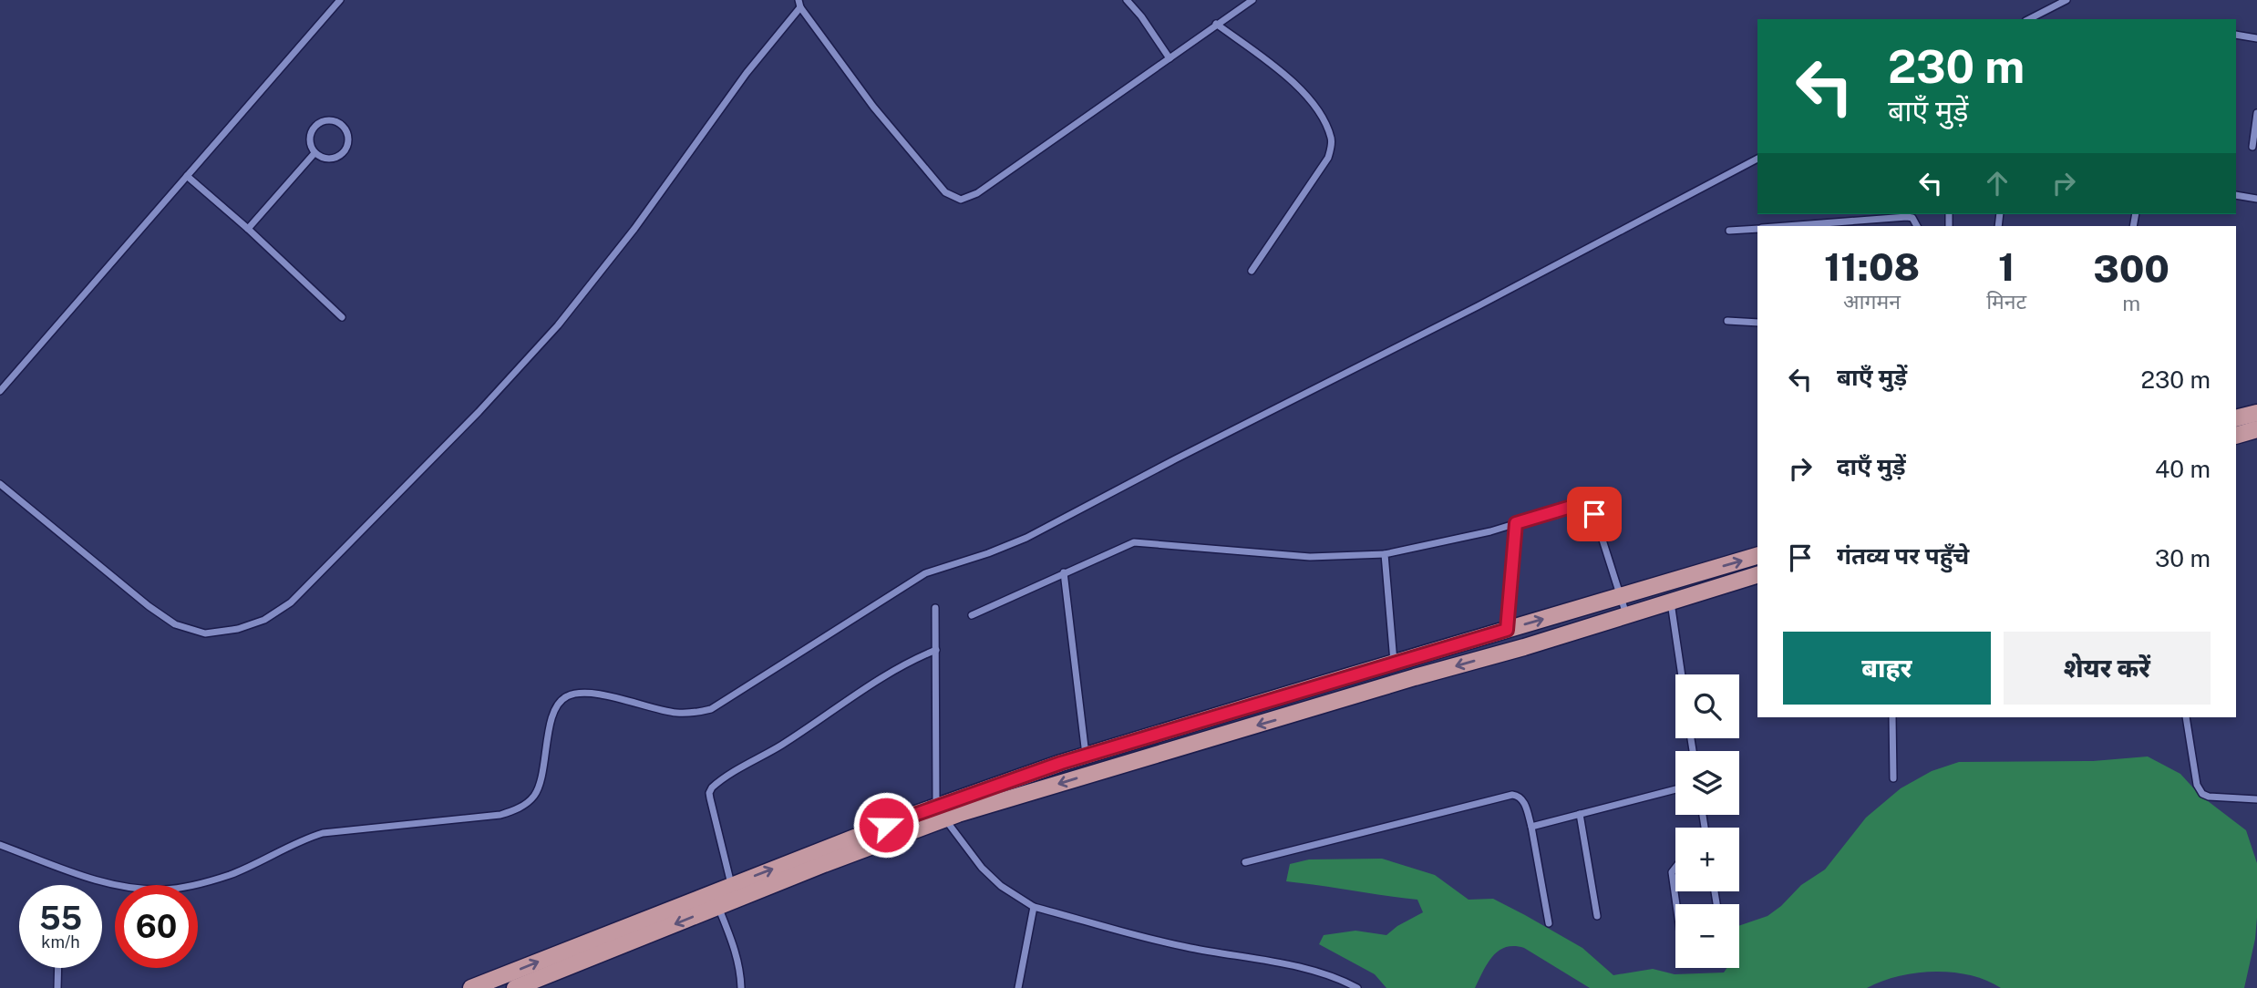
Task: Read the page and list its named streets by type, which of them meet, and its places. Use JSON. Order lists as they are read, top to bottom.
{
  "page": {
    "turn": ["230 m", "बाएँ मुड़ें"],
    "eta": [
      "11:08",
      "आगमन",
      "1",
      "मिनट",
      "300",
      "m"
    ],
    "list": [
      {
        "name": "बाएँ मुड़ें",
        "value": "230 m"
      },
      {
        "name": "दाएँ मुड़ें",
        "value": "40 m"
      },
      {
        "name": "गंतव्य पर पहुँचे",
        "value": "30 m"
      }
    ],
    "buttons": ["बाहर", "शेयर करें"],
    "map_buttons": ["+", "−"],
    "speed": "55 km/h",
    "limit": "60"
  }
}
